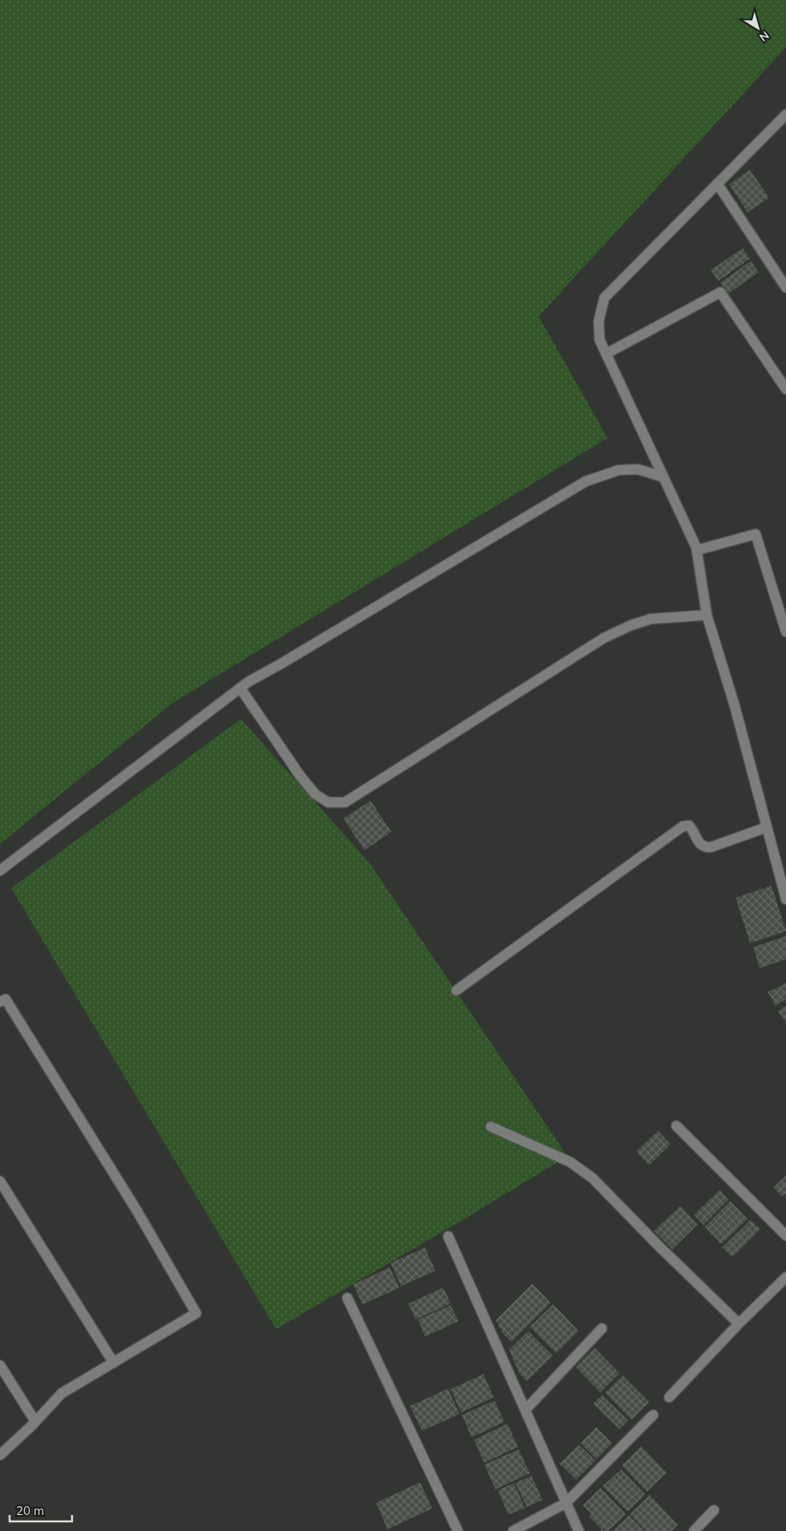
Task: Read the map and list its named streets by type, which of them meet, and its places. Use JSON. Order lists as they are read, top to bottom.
{
  "scale_bar": "20 m",
  "north": "bottom right"
}
